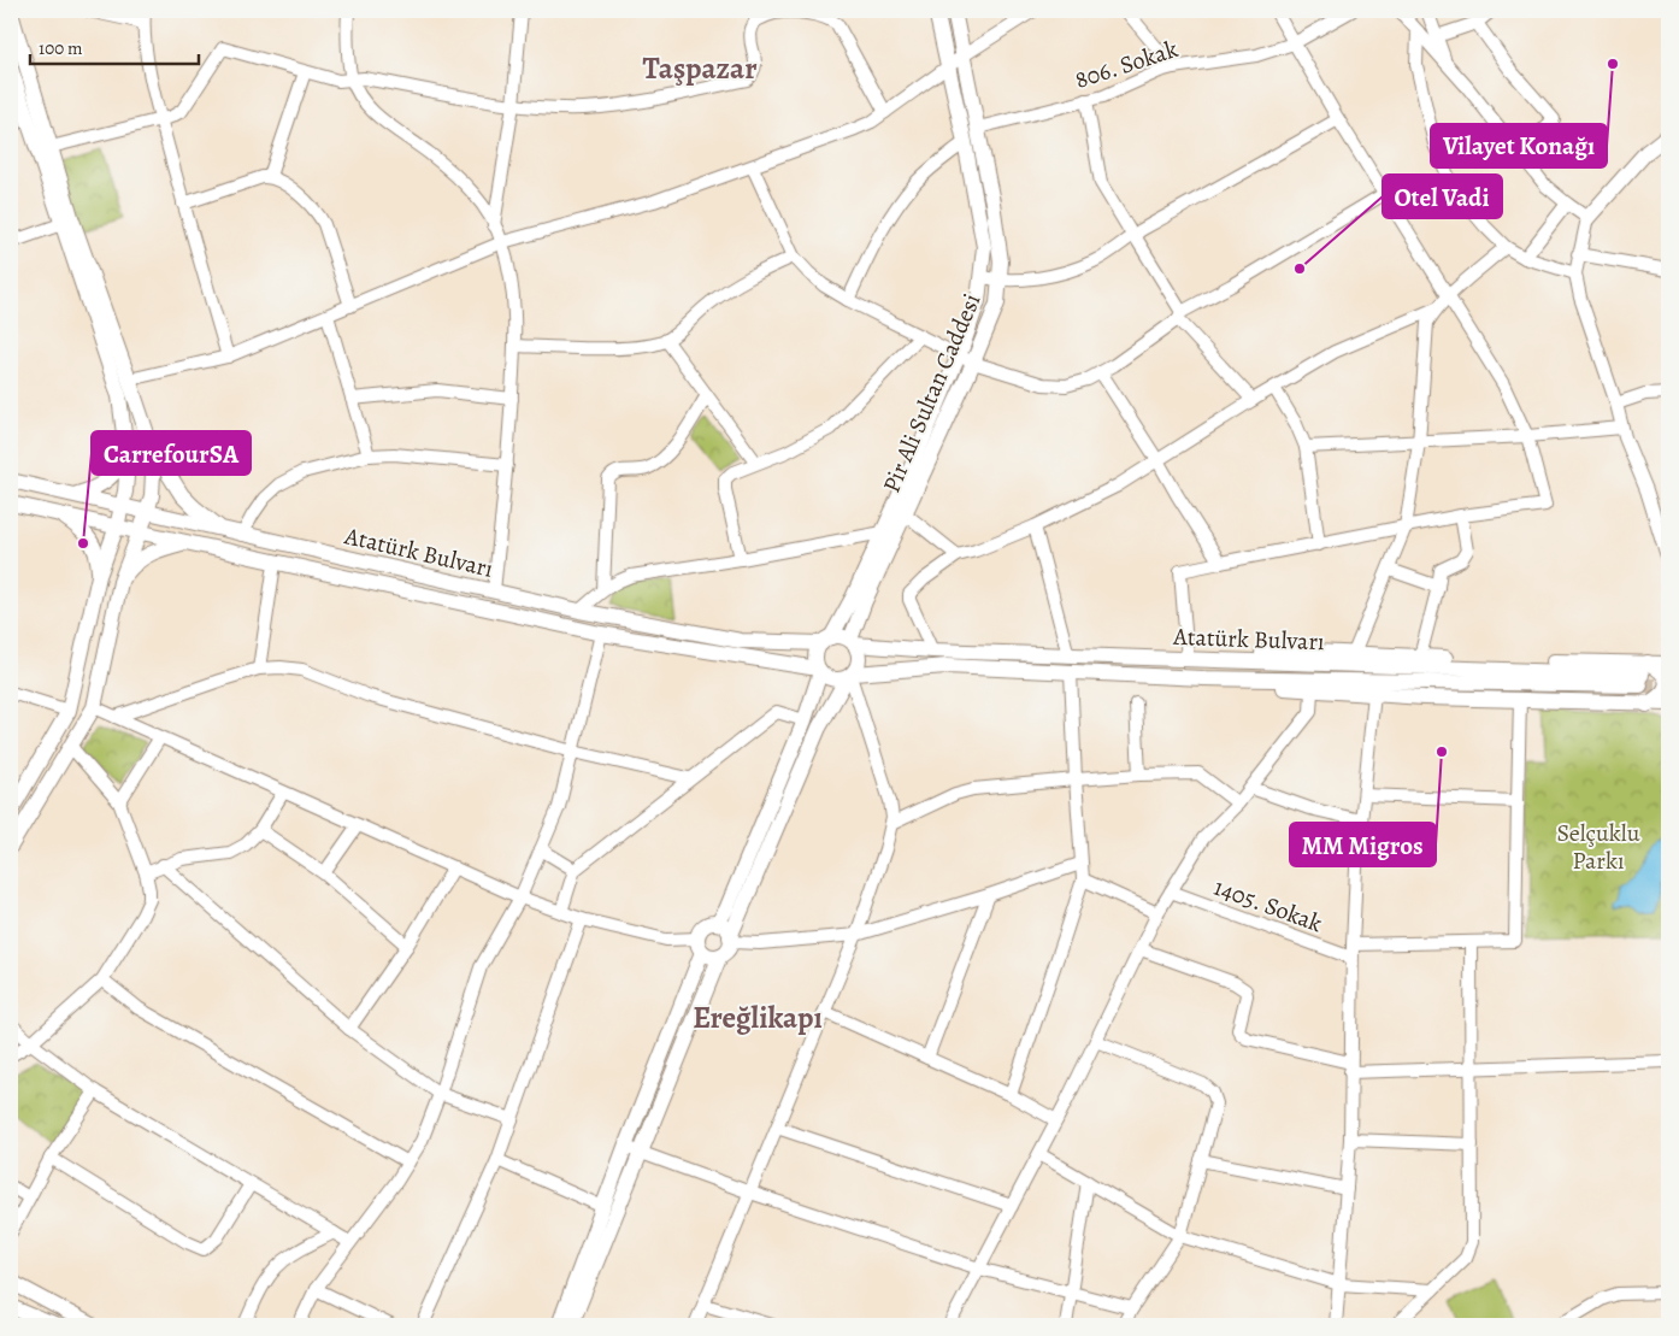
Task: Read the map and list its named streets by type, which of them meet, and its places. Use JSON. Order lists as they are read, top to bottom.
{
  "streets": {
    "main road": ["Pir Ali Sultan Caddesi", "Atatürk Bulvarı"],
    "street": ["806. Sokak", "1405. Sokak"]
  },
  "crossings": [
    ["806. Sokak", "Pir Ali Sultan Caddesi"]
  ],
  "districts": ["Taşpazar", "Ereğlikapı"],
  "parks": ["Selçuklu Parkı"],
  "places": [
    "Vilayet Konağı",
    "Otel Vadi",
    "CarrefourSA",
    "MM Migros"
  ],
  "scale_bar": "100 m"
}
